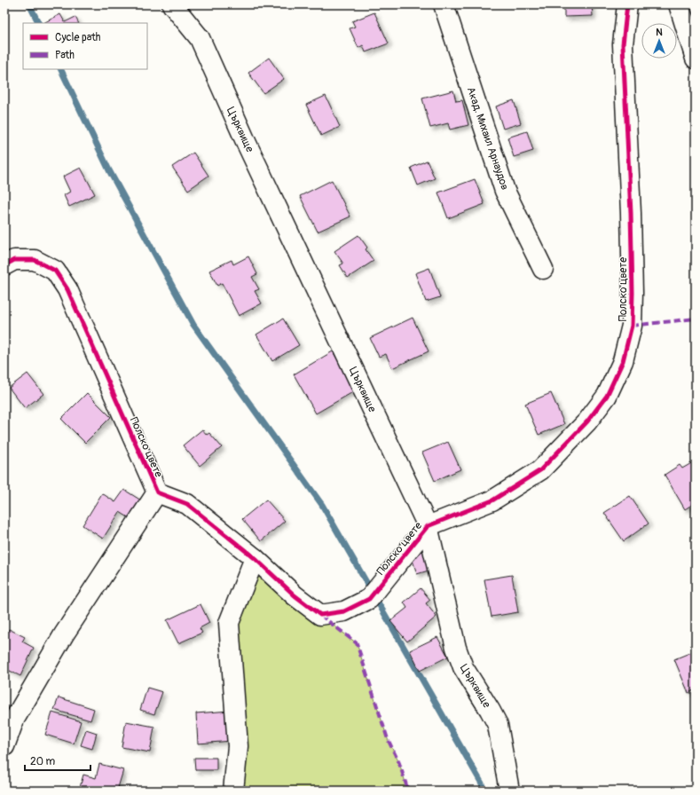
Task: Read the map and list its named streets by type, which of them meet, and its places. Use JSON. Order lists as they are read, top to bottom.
{
  "streets": {
    "street": ["Църквище", "Акад. Михаил Арнаудов", "Полско цвете"]
  },
  "crossings": [
    ["Църквище", "Полско цвете"]
  ],
  "legend": ["Cycle path", "Path"],
  "scale_bar": "20 m",
  "north": "top"
}
